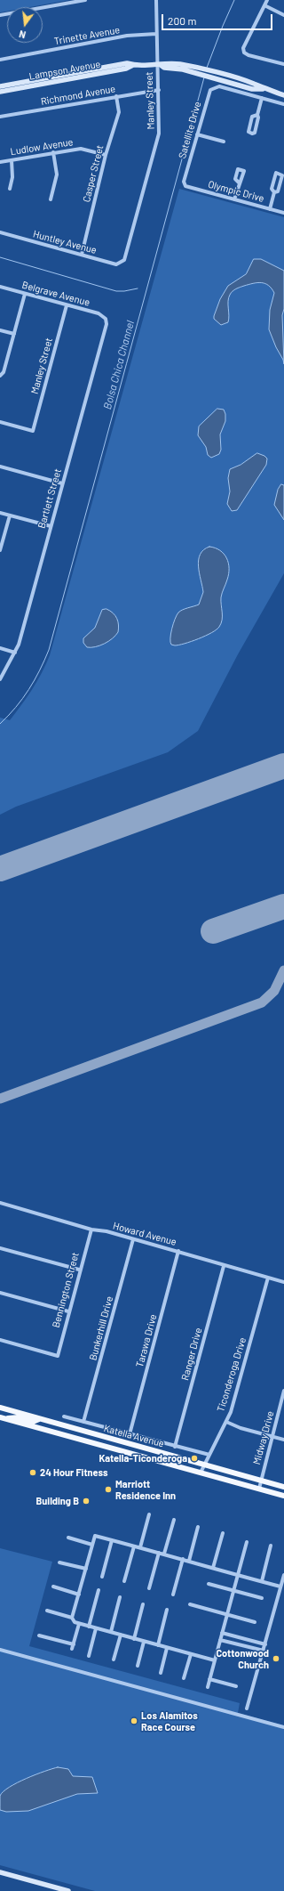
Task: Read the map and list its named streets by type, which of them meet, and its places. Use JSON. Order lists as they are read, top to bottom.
{
  "streets": {
    "main road": ["Lampson Avenue", "Katella Avenue"],
    "street": [
      "Trinette Avenue",
      "Richmond Avenue",
      "Manley Street",
      "Satellite Drive",
      "Ludlow Avenue",
      "Casper Street",
      "Olympic Drive",
      "Huntley Avenue",
      "Belgrave Avenue",
      "Bartlett Street",
      "Howard Avenue",
      "Bennington Street",
      "Bunkerhill Drive",
      "Tarawa Drive",
      "Ranger Drive",
      "Ticonderoga Drive",
      "Midway Drive"
    ]
  },
  "crossings": [
    ["Trinette Avenue", "Manley Street"],
    ["Lampson Avenue", "Manley Street"],
    ["Richmond Avenue", "Manley Street"],
    ["Richmond Avenue", "Casper Street"],
    ["Manley Street", "Huntley Avenue"],
    ["Manley Street", "Belgrave Avenue"],
    ["Satellite Drive", "Olympic Drive"],
    ["Ludlow Avenue", "Casper Street"],
    ["Casper Street", "Huntley Avenue"],
    ["Belgrave Avenue", "Bartlett Street"],
    ["Howard Avenue", "Bennington Street"],
    ["Howard Avenue", "Bunkerhill Drive"],
    ["Howard Avenue", "Tarawa Drive"],
    ["Howard Avenue", "Ranger Drive"],
    ["Howard Avenue", "Ticonderoga Drive"],
    ["Ticonderoga Drive", "Katella Avenue"],
    ["Katella Avenue", "Midway Drive"]
  ],
  "water": ["Bolsa Chica Channel"],
  "places": [
    "Katella-Ticonderoga",
    "24 Hour Fitness",
    "Marriott Residence Inn",
    "Building B",
    "Cottonwood Church",
    "Los Alamitos Race Course"
  ],
  "scale_bar": "200 m",
  "north": "bottom"
}
